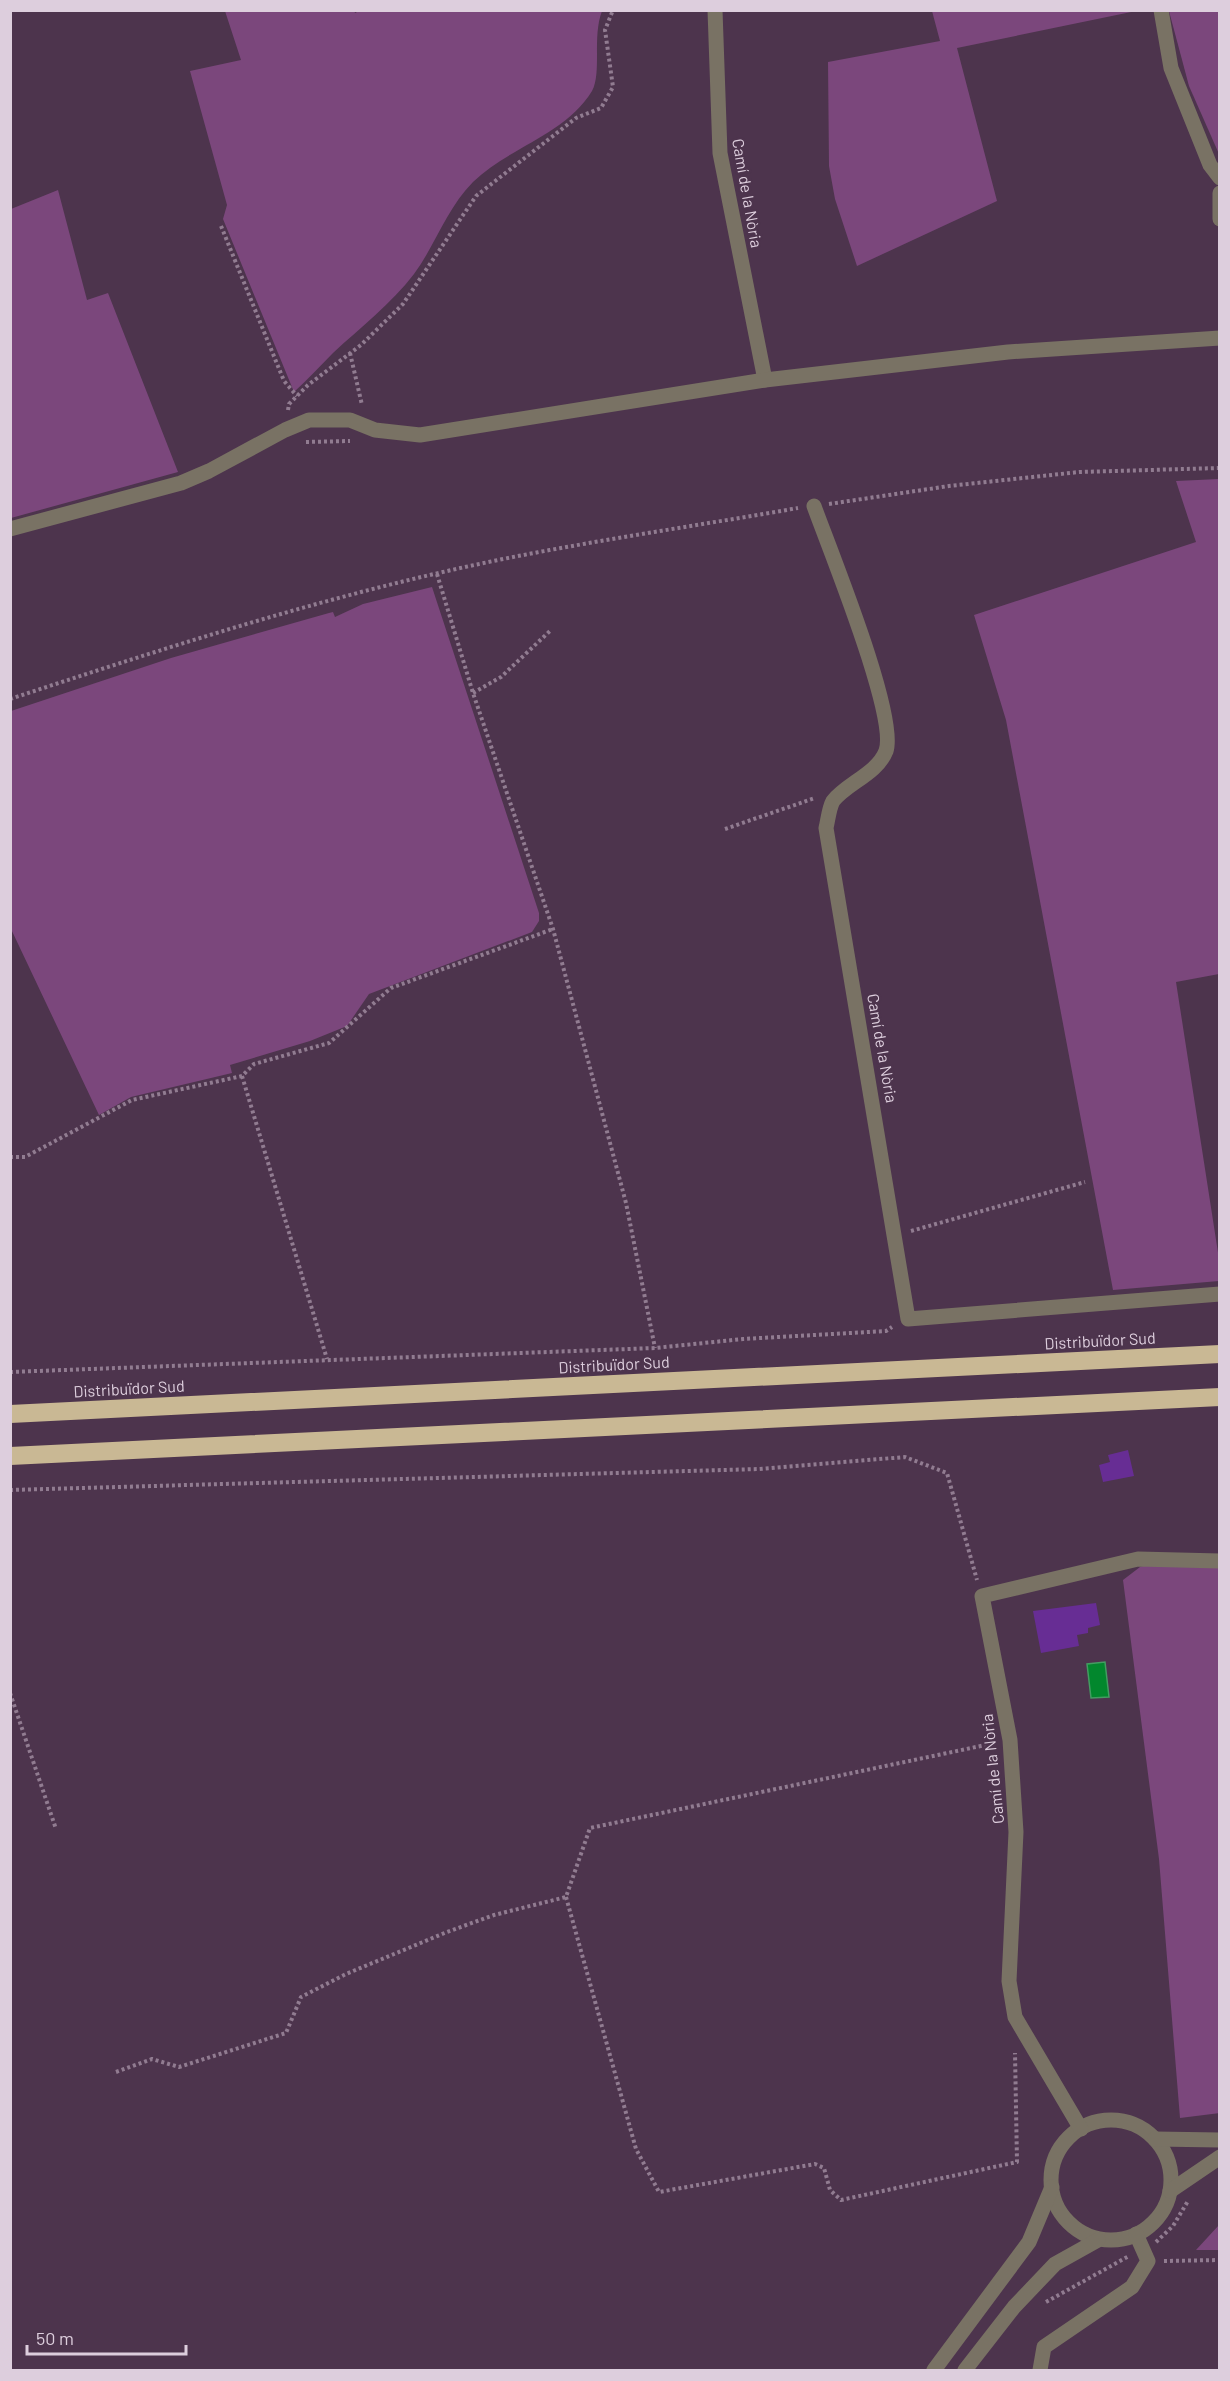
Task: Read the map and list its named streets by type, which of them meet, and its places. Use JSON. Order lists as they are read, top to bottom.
{
  "streets": {
    "highway": ["Distribuïdor Sud"],
    "street": ["Camí de la Nòria"]
  },
  "scale_bar": "50 m"
}
